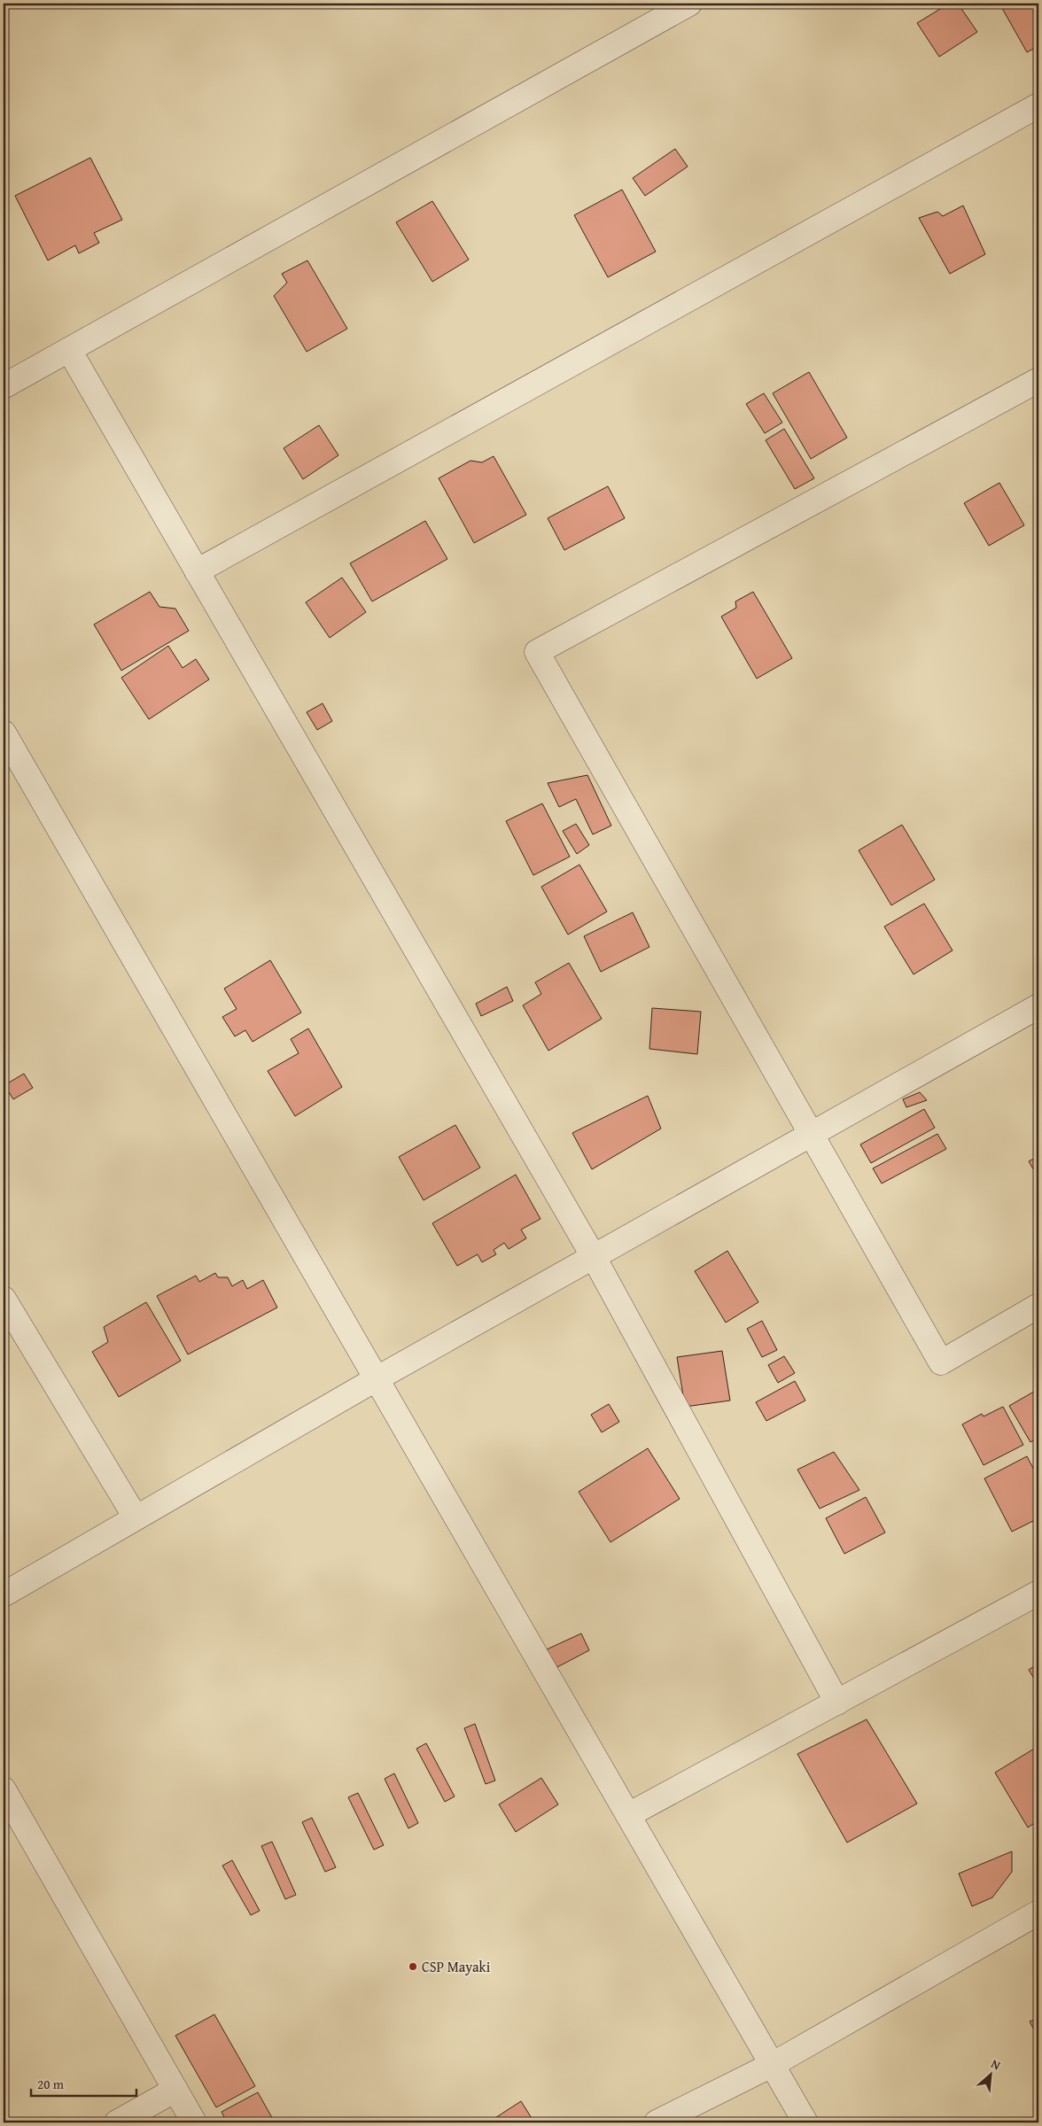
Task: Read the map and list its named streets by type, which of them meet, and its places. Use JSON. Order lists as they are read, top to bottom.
{
  "places": ["CSP Mayaki"],
  "scale_bar": "20 m",
  "north": "top right"
}
